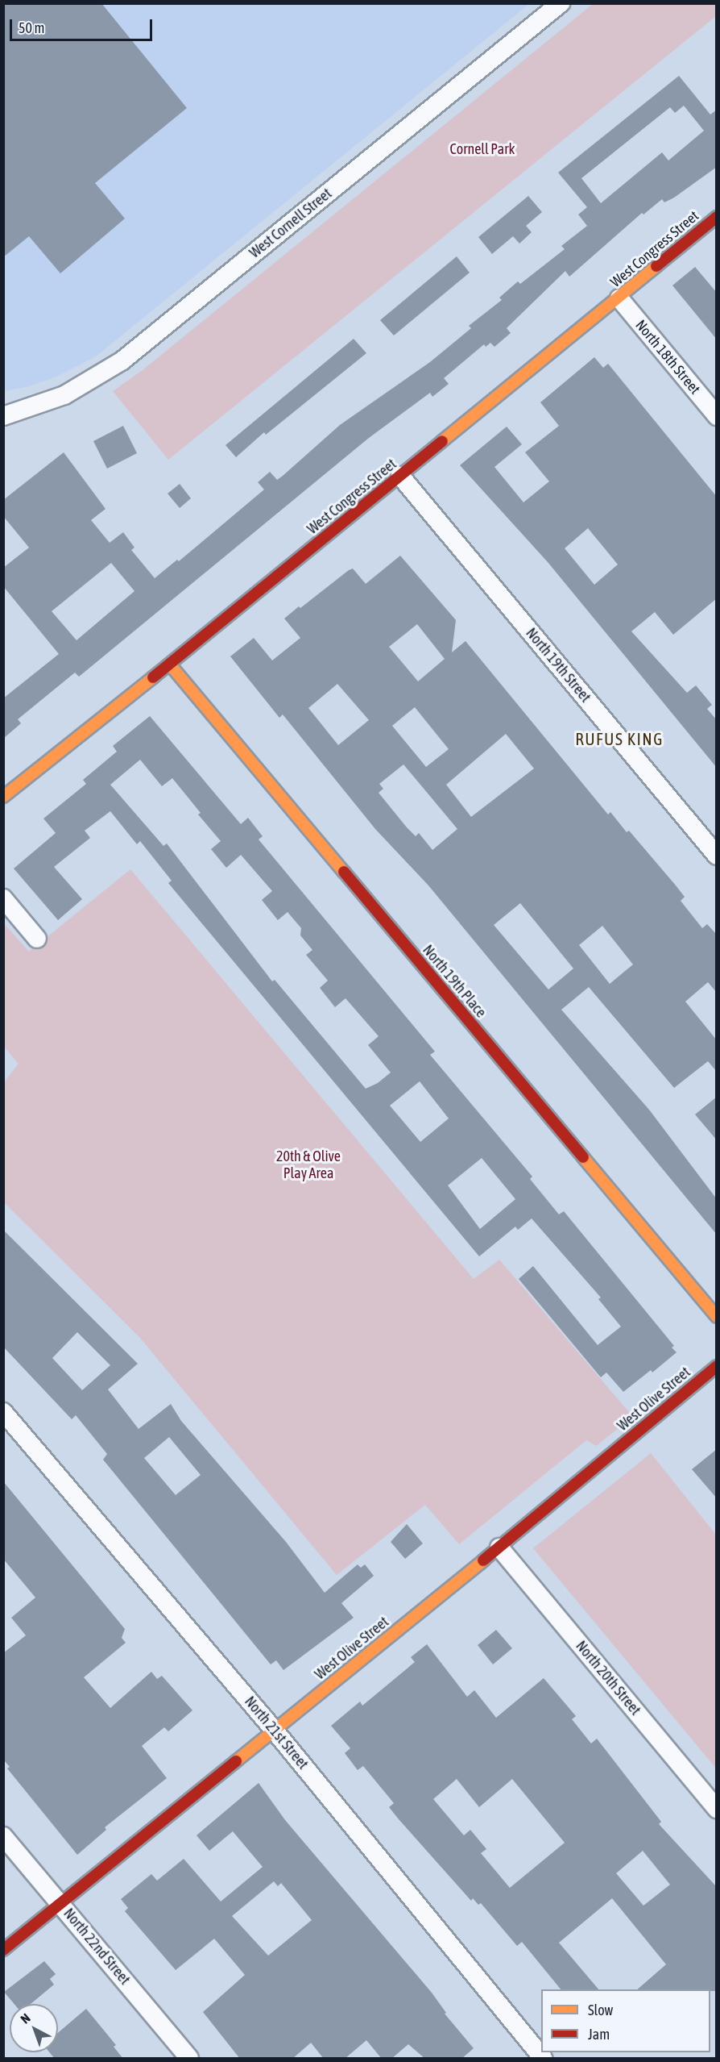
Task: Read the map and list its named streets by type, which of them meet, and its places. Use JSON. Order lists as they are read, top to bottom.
{
  "streets": {
    "street": [
      "West Cornell Street",
      "West Congress Street",
      "North 18th Street",
      "North 19th Street",
      "North 19th Place",
      "West Olive Street",
      "North 20th Street",
      "North 21st Street",
      "North 22nd Street"
    ]
  },
  "crossings": [
    ["West Congress Street", "North 18th Street"],
    ["West Congress Street", "North 19th Street"],
    ["West Congress Street", "North 19th Place"],
    ["West Olive Street", "North 20th Street"],
    ["West Olive Street", "North 21st Street"],
    ["West Olive Street", "North 22nd Street"]
  ],
  "districts": ["RUFUS KING"],
  "parks": ["Cornell Park", "20th & Olive Play Area"],
  "legend": ["Slow", "Jam"],
  "scale_bar": "50 m",
  "north": "top left"
}
